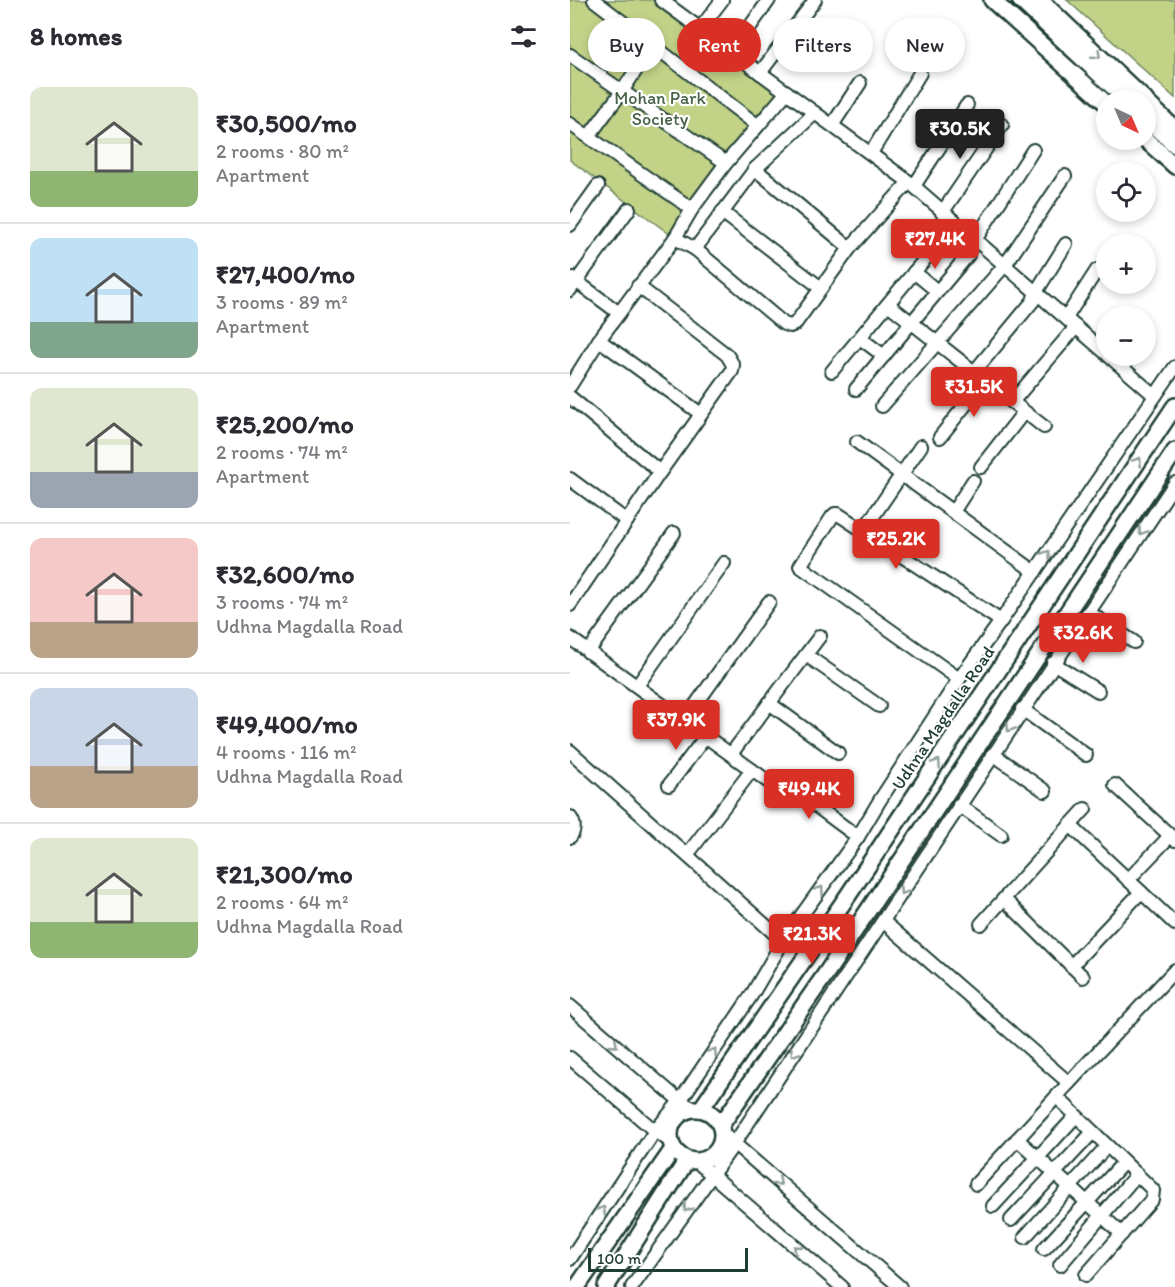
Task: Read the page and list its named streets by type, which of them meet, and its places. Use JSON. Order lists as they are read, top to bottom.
{
  "streets": {
    "main road": ["Udhna Magdalla Road"]
  },
  "parks": ["Mohan Park Society"],
  "scale_bar": "100 m",
  "north": "bottom right",
  "page": {
    "heading": "8 homes",
    "chip": [
      "Buy",
      "Rent",
      "Filters",
      "New"
    ],
    "list": [
      {
        "name": "₹30,500/mo",
        "note": "2 rooms · 80 m² · Apartment"
      },
      {
        "name": "₹27,400/mo",
        "note": "3 rooms · 89 m² · Apartment"
      },
      {
        "name": "₹25,200/mo",
        "note": "2 rooms · 74 m² · Apartment"
      },
      {
        "name": "₹32,600/mo",
        "note": "3 rooms · 74 m² · Udhna Magdalla Road"
      },
      {
        "name": "₹49,400/mo",
        "note": "4 rooms · 116 m² · Udhna Magdalla Road"
      },
      {
        "name": "₹21,300/mo",
        "note": "2 rooms · 64 m² · Udhna Magdalla Road"
      }
    ],
    "map_buttons": ["+", "−"],
    "price": [
      "₹30.5K",
      "₹27.4K",
      "₹31.5K",
      "₹25.2K",
      "₹32.6K",
      "₹37.9K",
      "₹49.4K",
      "₹21.3K"
    ],
    "scale": "100 m"
  }
}
